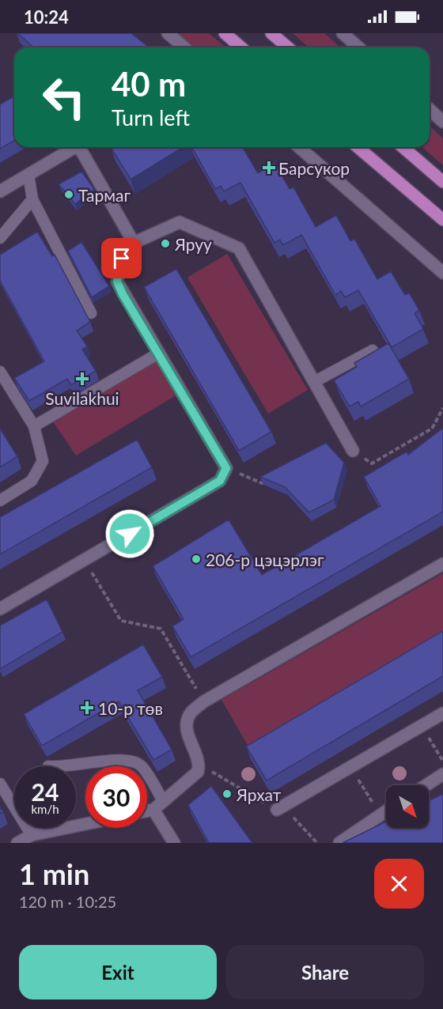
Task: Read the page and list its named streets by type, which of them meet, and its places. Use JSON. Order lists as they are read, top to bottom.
{
  "places": {
    "health": ["Барсукор", "Suvilakhui", "10-р төв"],
    "other": [
      "Тармаг",
      "Яруу",
      "206-р цэцэрлэг",
      "Ярхат"
    ]
  },
  "north": "bottom right",
  "page": {
    "status": "10:24",
    "turn": ["40 m", "Turn left"],
    "speed": "24 km/h",
    "limit": "30",
    "heading": ["1 min", "120 m · 10:25"],
    "buttons": ["Exit", "Share"]
  }
}
